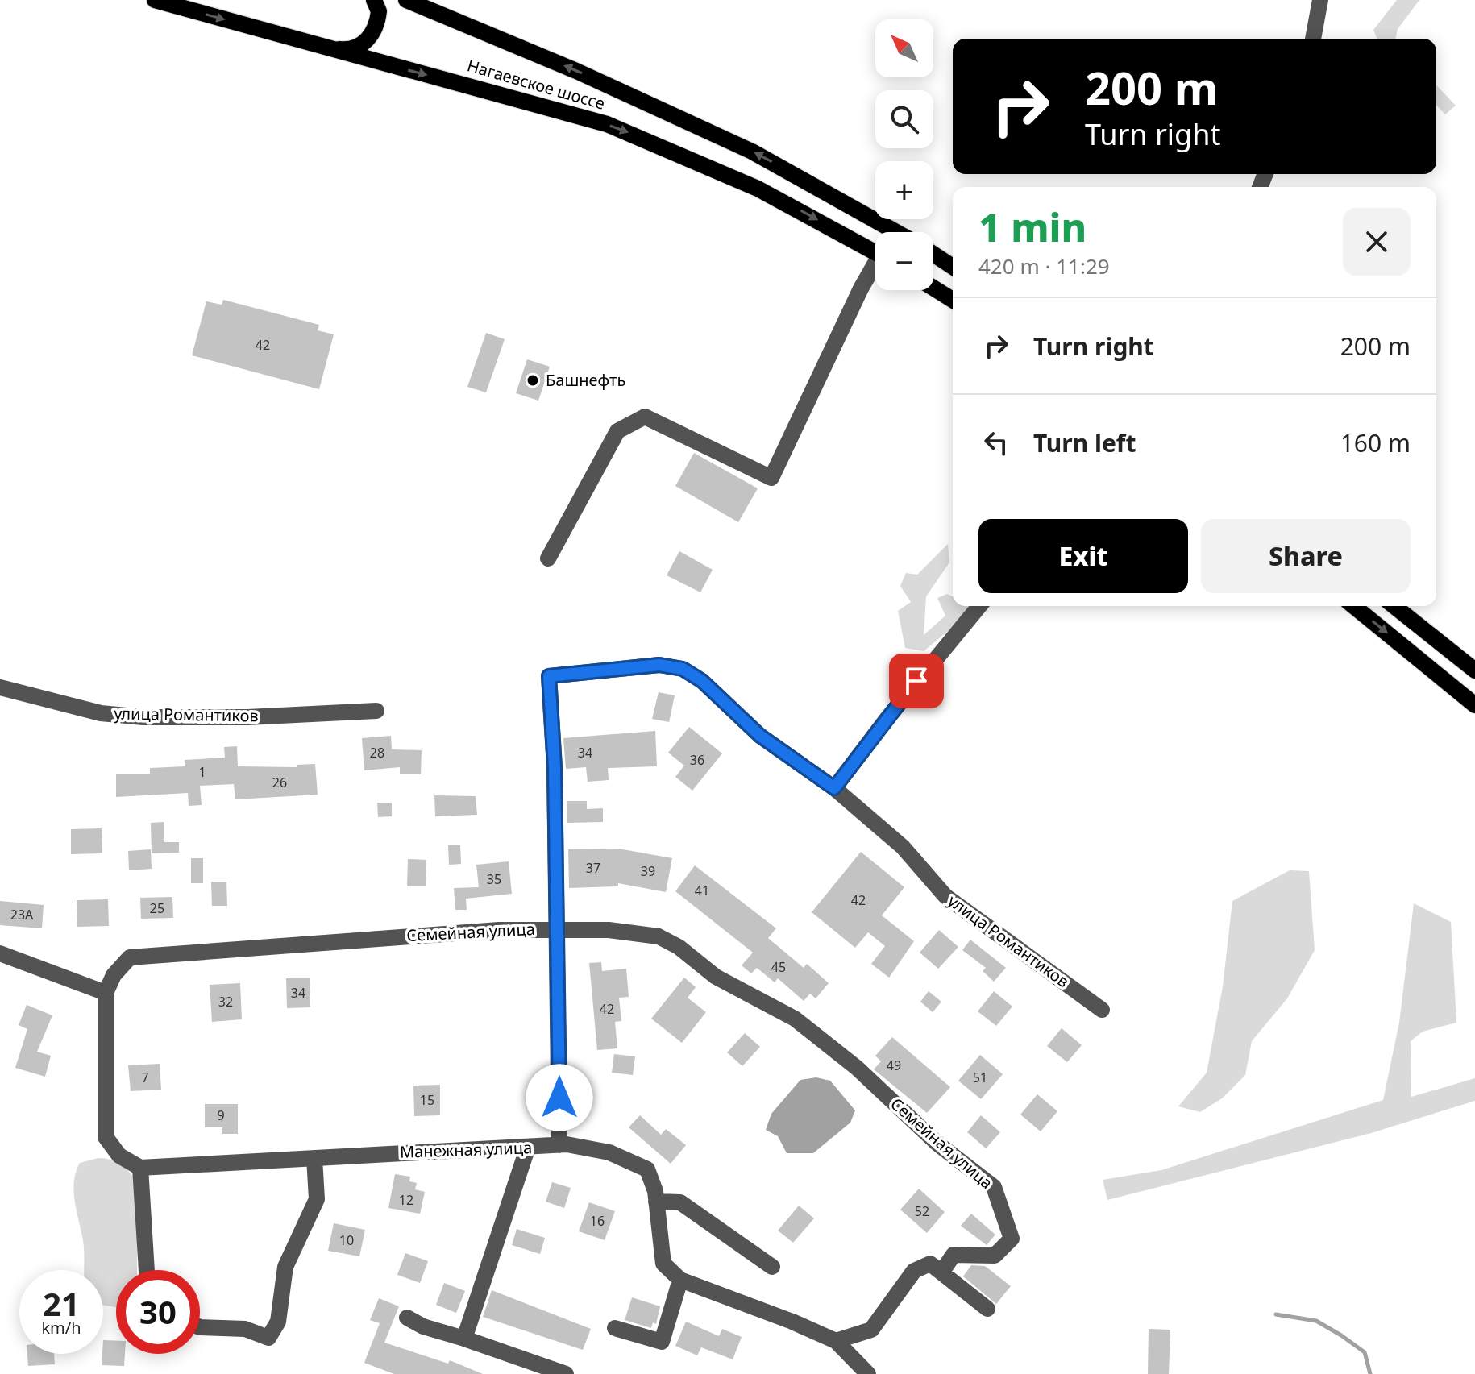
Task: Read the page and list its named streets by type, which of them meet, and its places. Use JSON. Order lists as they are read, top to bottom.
{
  "streets": {
    "main road": ["Нагаевское шоссе"],
    "street": ["улица Романтиков", "Семейная улица", "Манежная улица"]
  },
  "crossings": [
    ["улица Романтиков", "Семейная улица"]
  ],
  "places": ["Башнефть"],
  "house_numbers": [
    "42",
    "28",
    "34",
    "36",
    "1",
    "26",
    "37",
    "39",
    "35",
    "41",
    "42",
    "25",
    "23А",
    "45",
    "34",
    "32",
    "42",
    "49",
    "7",
    "51",
    "15",
    "9",
    "12",
    "52",
    "16",
    "10"
  ],
  "north": "top left",
  "page": {
    "map_buttons": ["+", "−"],
    "turn": ["200 m", "Turn right"],
    "heading": ["1 min", "420 m · 11:29"],
    "list": [
      {
        "name": "Turn right",
        "value": "200 m"
      },
      {
        "name": "Turn left",
        "value": "160 m"
      }
    ],
    "buttons": ["Exit", "Share"],
    "speed": "21 km/h",
    "limit": "30"
  }
}
